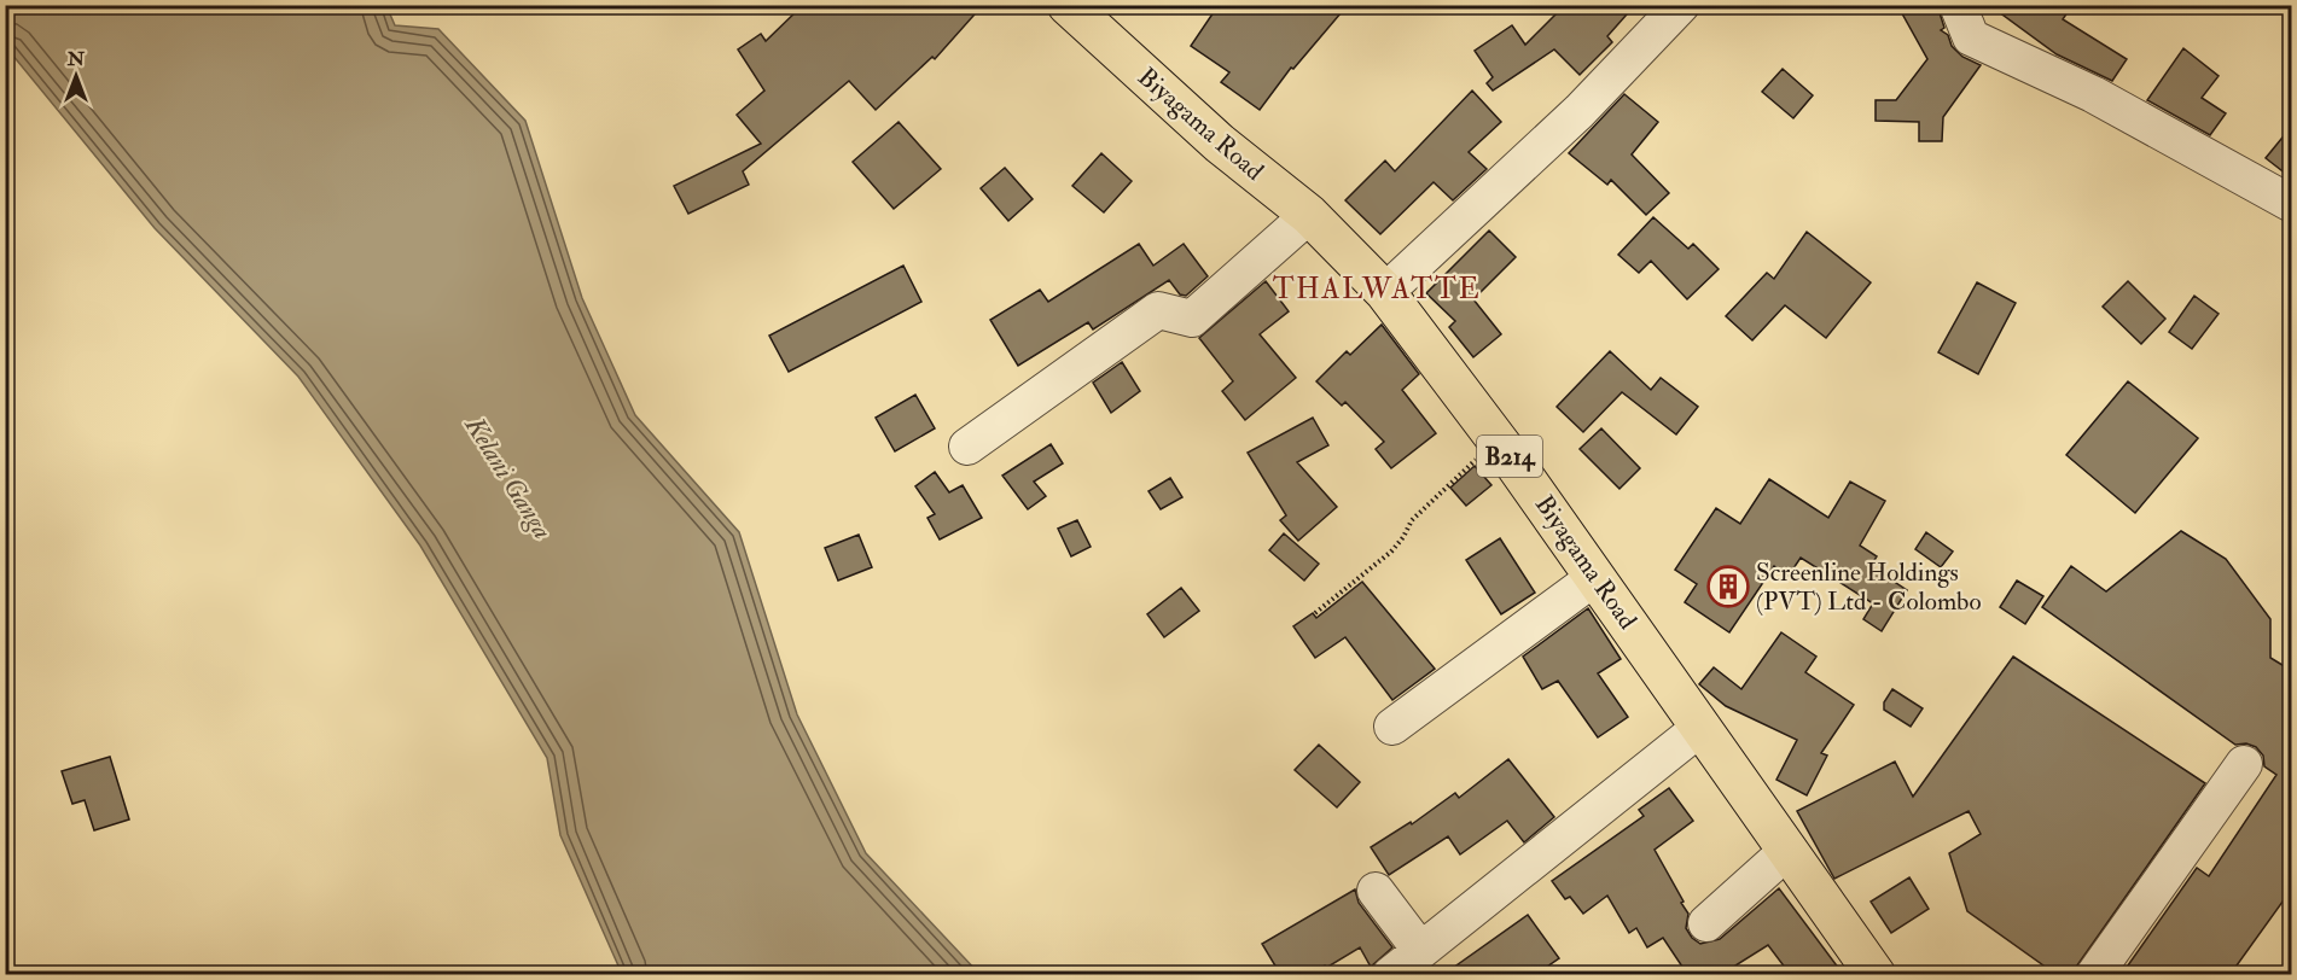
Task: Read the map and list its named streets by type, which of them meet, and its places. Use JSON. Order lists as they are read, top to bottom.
{
  "streets": {
    "main road": ["Biyagama Road", "B214"]
  },
  "districts": ["THALWATTE"],
  "water": ["Kelani Ganga"],
  "places": {
    "building": ["Screenline Holdings (PVT) Ltd - Colombo"]
  },
  "north": "top"
}
